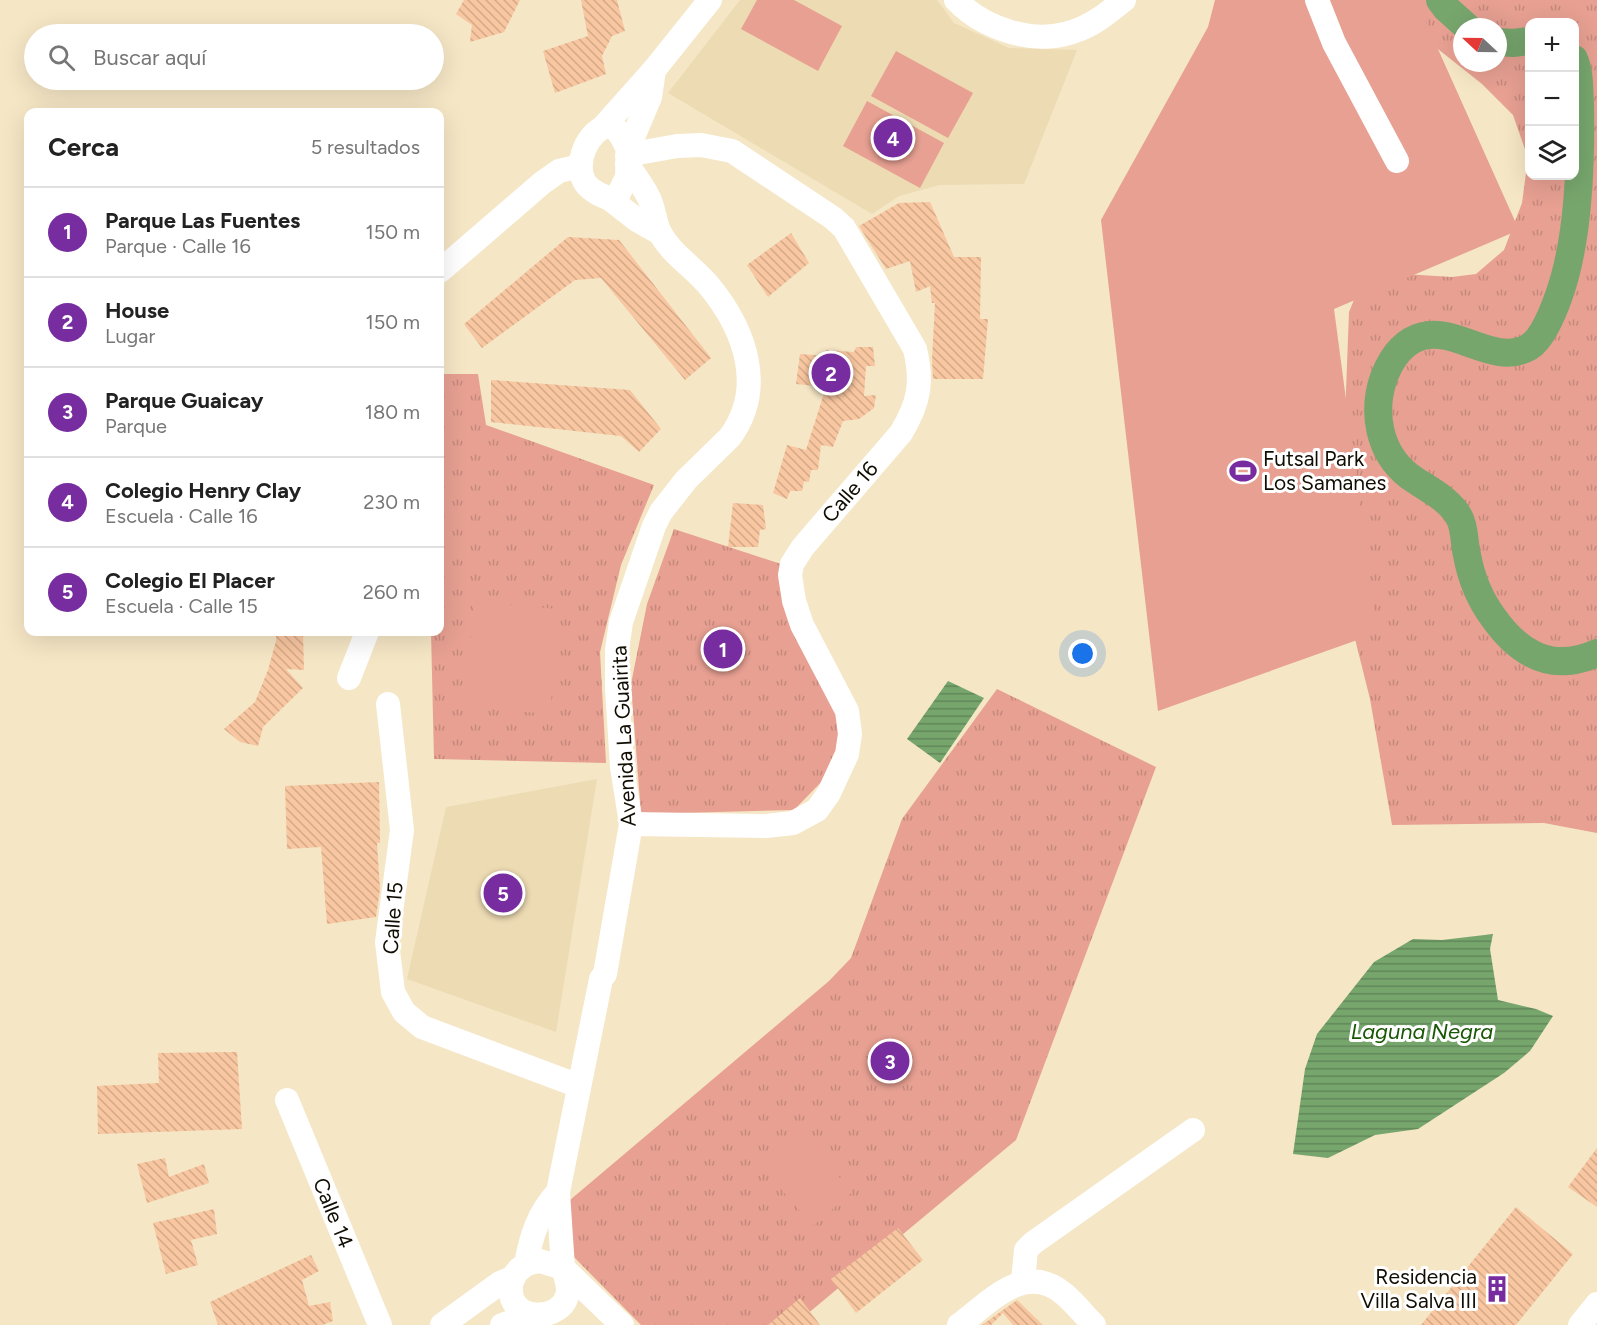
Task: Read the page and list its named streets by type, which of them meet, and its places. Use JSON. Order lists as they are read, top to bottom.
{
  "streets": {
    "street": [
      "Calle 16",
      "Avenida La Guairita",
      "Calle 15",
      "Calle 14"
    ]
  },
  "crossings": [
    ["Calle 16", "Avenida La Guairita"],
    ["Avenida La Guairita", "Calle 15"]
  ],
  "water": ["Laguna Negra"],
  "places": {
    "sports": ["Futsal Park Los Samanes"],
    "building": ["Residencia Villa Salva III"]
  },
  "north": "left",
  "page": {
    "map_buttons": ["+", "−"],
    "search": "Buscar aquí",
    "heading": ["Cerca", "5 resultados"],
    "pins": [
      "4",
      "2",
      "1",
      "5",
      "3"
    ],
    "list": [
      {
        "mark": "1",
        "name": "Parque Las Fuentes",
        "note": "Parque · Calle 16",
        "value": "150 m"
      },
      {
        "mark": "2",
        "name": "House",
        "note": "Lugar",
        "value": "150 m"
      },
      {
        "mark": "3",
        "name": "Parque Guaicay",
        "note": "Parque",
        "value": "180 m"
      },
      {
        "mark": "4",
        "name": "Colegio Henry Clay",
        "note": "Escuela · Calle 16",
        "value": "230 m"
      },
      {
        "mark": "5",
        "name": "Colegio El Placer",
        "note": "Escuela · Calle 15",
        "value": "260 m"
      }
    ]
  }
}
